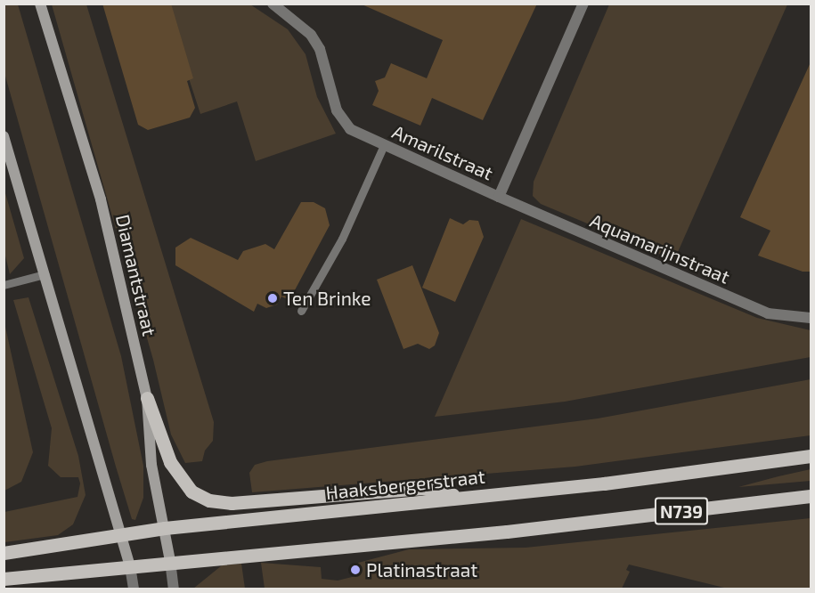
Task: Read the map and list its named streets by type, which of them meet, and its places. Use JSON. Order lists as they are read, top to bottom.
{
  "streets": {
    "main road": ["Diamantstraat", "Haaksbergerstraat", "N739"],
    "street": ["Amarilstraat", "Aquamarijnstraat"]
  },
  "crossings": [
    ["Amarilstraat", "Aquamarijnstraat"],
    ["Diamantstraat", "Haaksbergerstraat"],
    ["Diamantstraat", "N739"]
  ],
  "places": ["Ten Brinke", "Platinastraat"]
}
